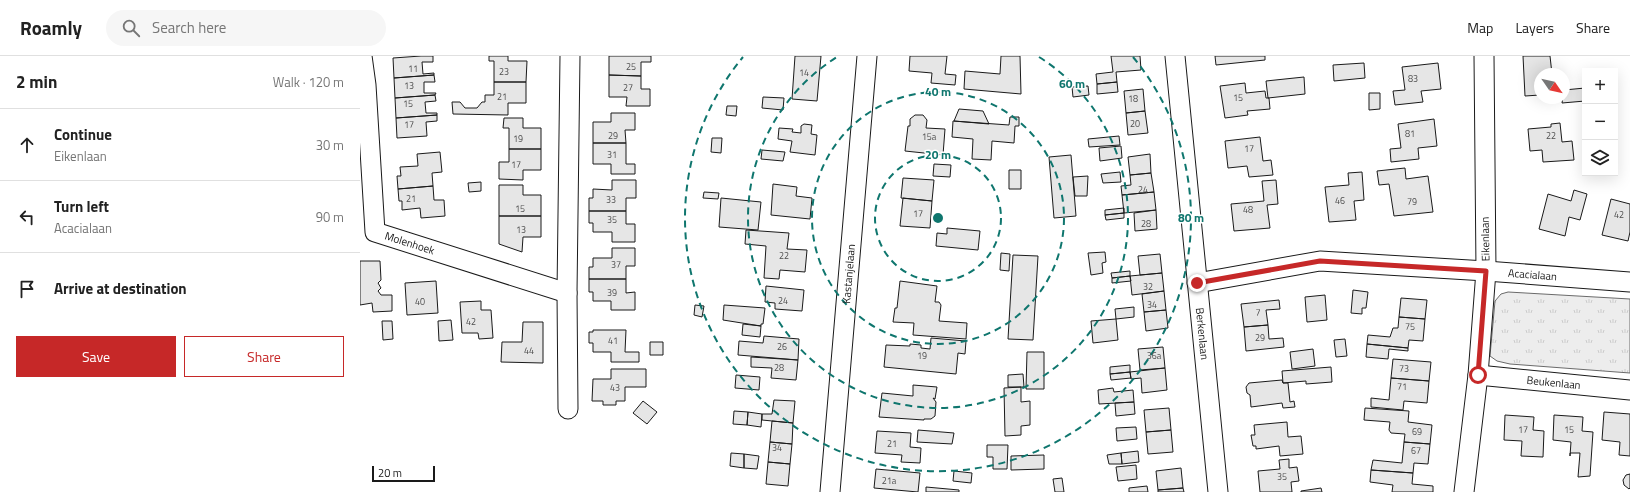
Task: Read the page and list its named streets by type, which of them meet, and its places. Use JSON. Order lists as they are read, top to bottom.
{
  "streets": {
    "street": [
      "Eikenlaan",
      "Molenhoek",
      "Kastanjelaan",
      "Acacialaan",
      "Berkenlaan",
      "Beukenlaan"
    ]
  },
  "crossings": [
    ["Eikenlaan", "Acacialaan"],
    ["Eikenlaan", "Beukenlaan"],
    ["Acacialaan", "Berkenlaan"]
  ],
  "house_numbers": [
    "25",
    "11",
    "23",
    "14",
    "83",
    "13",
    "27",
    "21",
    "15",
    "18",
    "15",
    "20",
    "17",
    "81",
    "29",
    "22",
    "15a",
    "19",
    "17",
    "31",
    "17",
    "24",
    "21",
    "33",
    "46",
    "79",
    "15",
    "48",
    "17",
    "42",
    "35",
    "28",
    "13",
    "22",
    "37",
    "32",
    "39",
    "24",
    "40",
    "34",
    "7",
    "42",
    "75",
    "29",
    "41",
    "26",
    "44",
    "19",
    "36a",
    "28",
    "73",
    "71",
    "43",
    "17",
    "15",
    "69",
    "21",
    "34",
    "67",
    "35",
    "21a"
  ],
  "scale_bar": "20 m",
  "north": "bottom right",
  "page": {
    "header": "Roamly",
    "search": "Search here",
    "nav": ["Map", "Layers", "Share"],
    "heading": ["2 min", "Walk · 120 m"],
    "map_buttons": ["+", "−"],
    "list": [
      ["Continue", "Eikenlaan", "30 m"],
      ["Turn left", "Acacialaan", "90 m"],
      "Arrive at destination"
    ],
    "buttons": ["Save", "Share"],
    "scale": "20 m"
  },
  "rings": [
    "60 m",
    "40 m",
    "20 m",
    "80 m"
  ]
}
